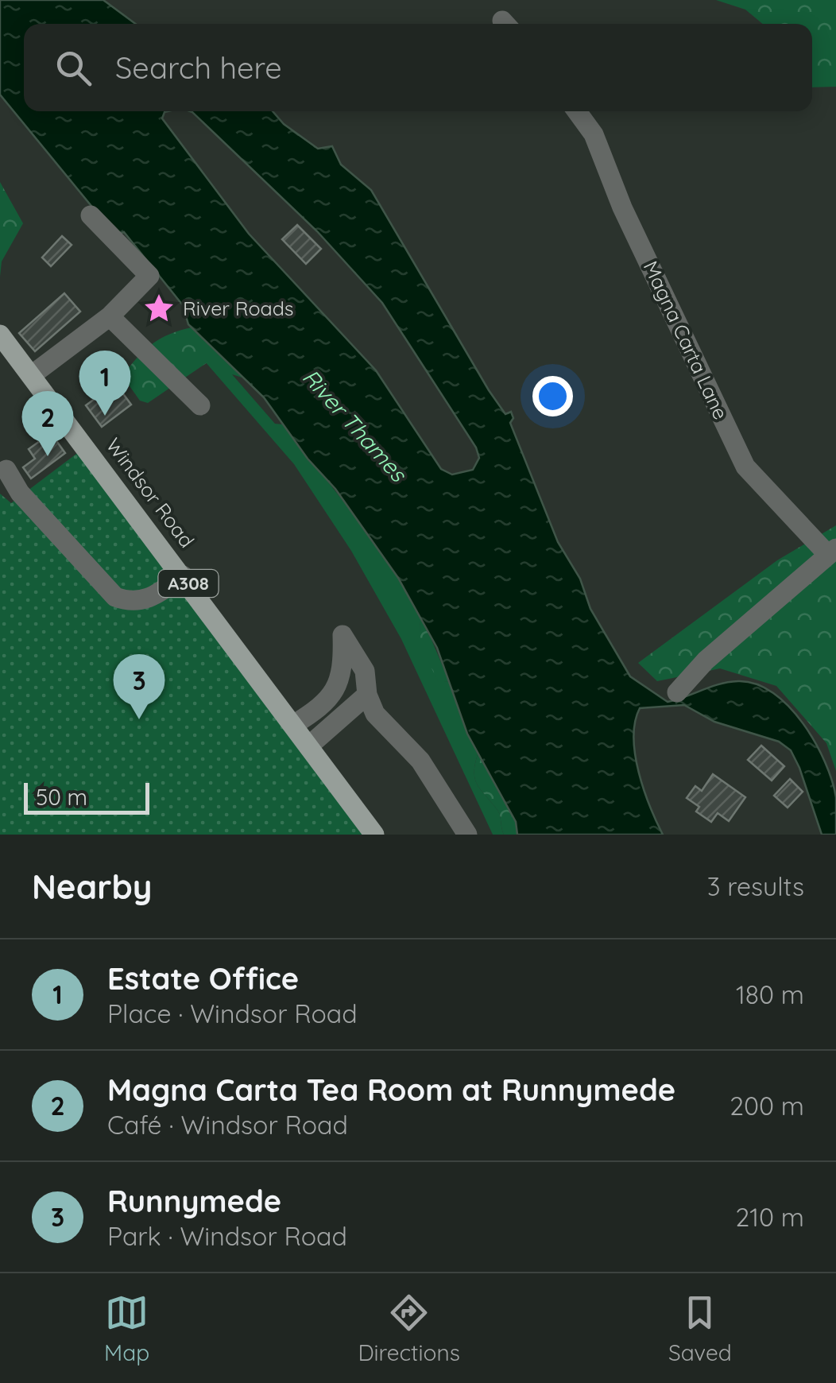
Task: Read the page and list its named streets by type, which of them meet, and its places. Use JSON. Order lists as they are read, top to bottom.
{
  "streets": {
    "main road": ["Windsor Road", "A308"],
    "street": ["Magna Carta Lane"]
  },
  "water": ["River Thames"],
  "places": {
    "place": ["River Roads"]
  },
  "scale_bar": "50 m",
  "page": {
    "search": "Search here",
    "pins": ["1", "2", "3"],
    "scale": "50 m",
    "heading": ["Nearby", "3 results"],
    "list": [
      {
        "mark": "1",
        "name": "Estate Office",
        "note": "Place · Windsor Road",
        "value": "180 m"
      },
      {
        "mark": "2",
        "name": "Magna Carta Tea Room at Runnymede",
        "note": "Café · Windsor Road",
        "value": "200 m"
      },
      {
        "mark": "3",
        "name": "Runnymede",
        "note": "Park · Windsor Road",
        "value": "210 m"
      }
    ],
    "nav": ["Map", "Directions", "Saved"]
  }
}
